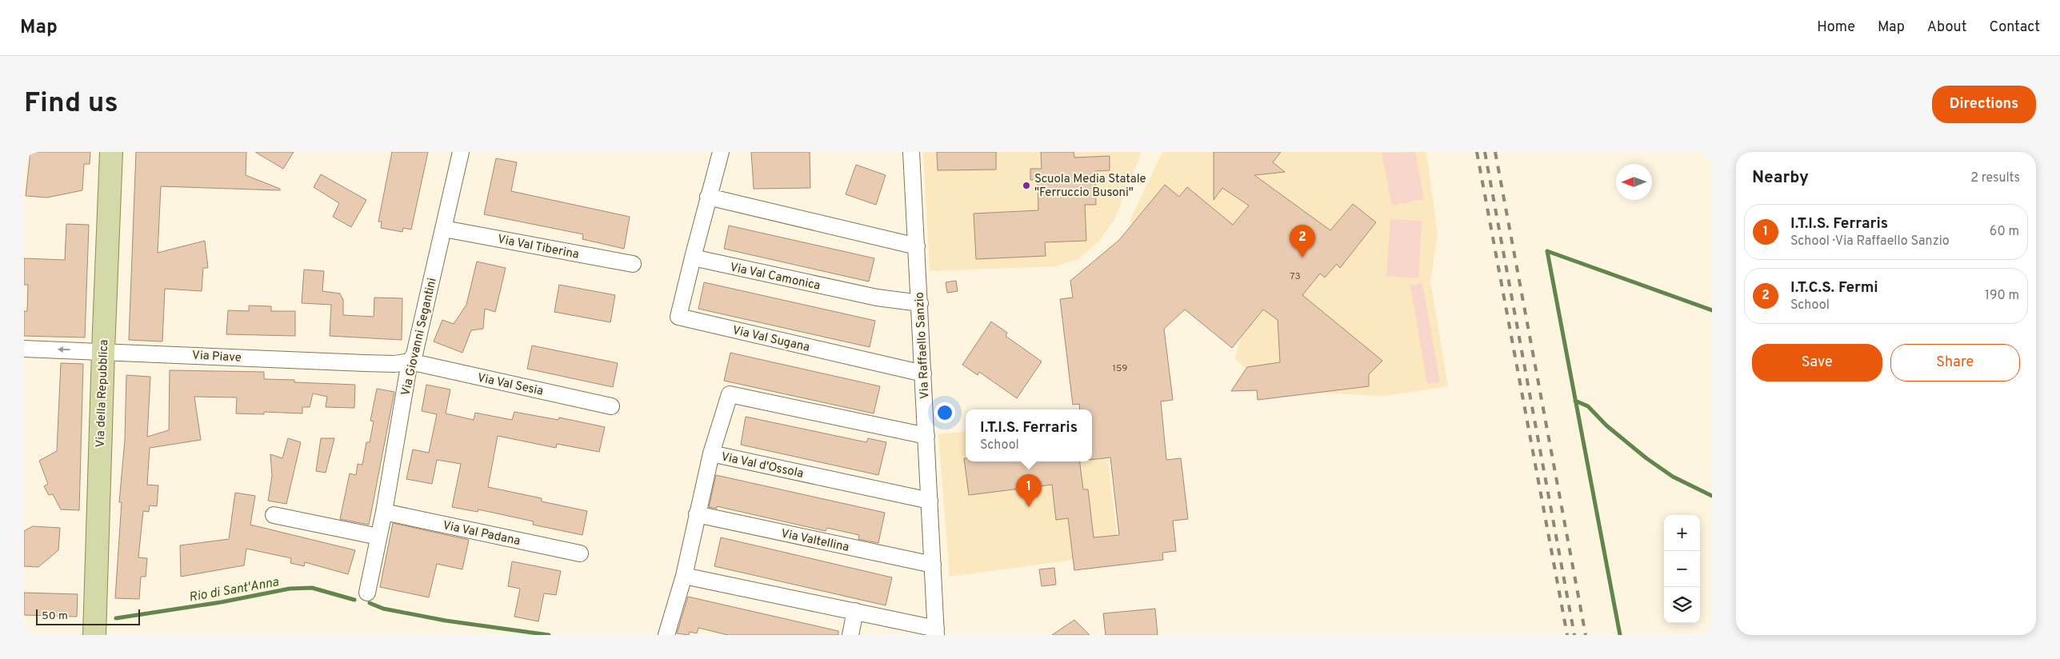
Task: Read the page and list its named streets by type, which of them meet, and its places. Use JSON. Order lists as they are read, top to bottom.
{
  "streets": {
    "main road": ["Via della Repubblica"],
    "street": [
      "Via Val Tiberina",
      "Via Val Camonica",
      "Via Giovanni Segantini",
      "Via Val Sugana",
      "Via Raffaello Sanzio",
      "Via Piave",
      "Via Val Sesia",
      "Via Val d'Ossola",
      "Via Val Padana",
      "Via Valtellina"
    ]
  },
  "crossings": [
    ["Via Val Tiberina", "Via Giovanni Segantini"],
    ["Via Val Camonica", "Via Val Sugana"],
    ["Via Val Camonica", "Via Raffaello Sanzio"],
    ["Via Giovanni Segantini", "Via Piave"],
    ["Via Giovanni Segantini", "Via Val Sesia"],
    ["Via Giovanni Segantini", "Via Val Padana"],
    ["Via Val Sugana", "Via Raffaello Sanzio"],
    ["Via Raffaello Sanzio", "Via Val d'Ossola"],
    ["Via Raffaello Sanzio", "Via Valtellina"],
    ["Via Piave", "Via Val Sesia"],
    ["Via Piave", "Via della Repubblica"]
  ],
  "water": ["Rio di Sant'Anna"],
  "places": ["Scuola Media Statale \"Ferruccio Busoni\""],
  "house_numbers": ["73", "159"],
  "scale_bar": "50 m",
  "north": "left",
  "page": {
    "header": "Map",
    "nav": [
      "Home",
      "Map",
      "About",
      "Contact"
    ],
    "buttons": [
      "Directions",
      ["Save", "Share"]
    ],
    "title": "Find us",
    "heading": ["Nearby", "2 results"],
    "list": [
      {
        "mark": "1",
        "name": "I.T.I.S. Ferraris",
        "note": "School · Via Raffaello Sanzio",
        "value": "60 m"
      },
      {
        "mark": "2",
        "name": "I.T.C.S. Fermi",
        "note": "School",
        "value": "190 m"
      }
    ],
    "pins": ["2", "1"],
    "popup": ["I.T.I.S. Ferraris", "School"],
    "map_buttons": ["+", "−"],
    "scale": "50 m"
  }
}
